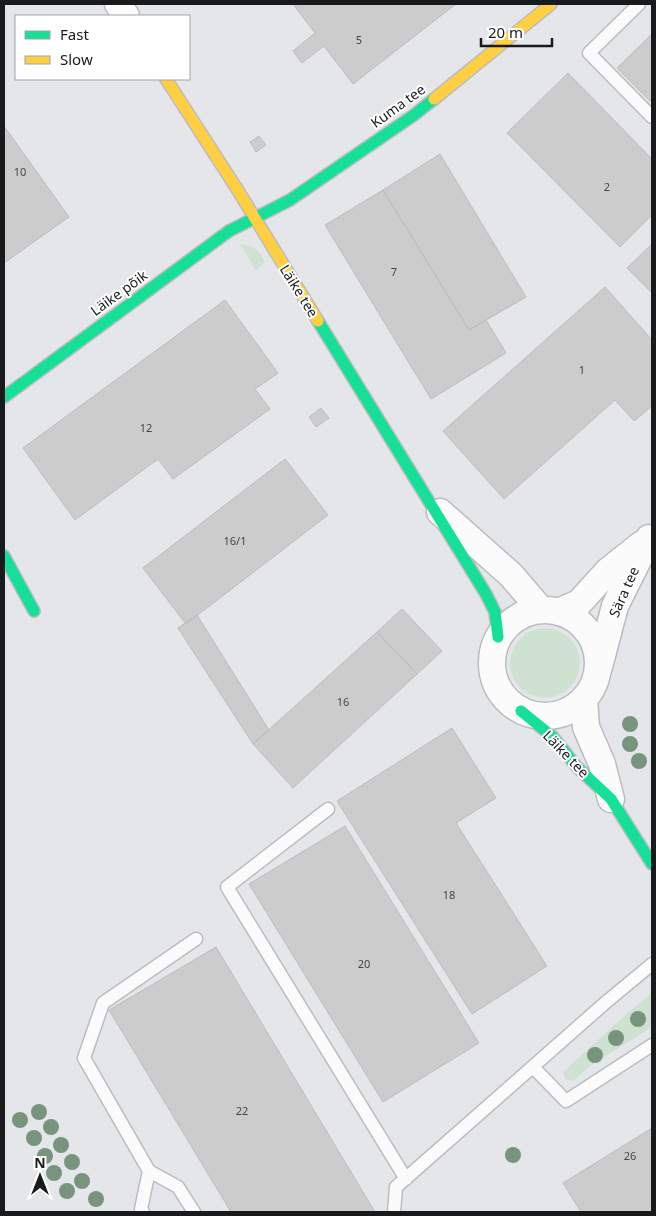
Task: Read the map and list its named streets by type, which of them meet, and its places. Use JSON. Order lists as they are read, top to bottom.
{
  "streets": {
    "street": [
      "Kuma tee",
      "Läike tee",
      "Läike põik",
      "Sära tee"
    ]
  },
  "crossings": [
    ["Kuma tee", "Läike tee"],
    ["Kuma tee", "Läike põik"],
    ["Läike tee", "Läike põik"],
    ["Läike tee", "Sära tee"]
  ],
  "house_numbers": [
    "5",
    "10",
    "2",
    "7",
    "1",
    "12",
    "16/1",
    "16",
    "18",
    "20",
    "22",
    "26"
  ],
  "legend": ["Fast", "Slow"],
  "scale_bar": "20 m",
  "north": "top"
}
